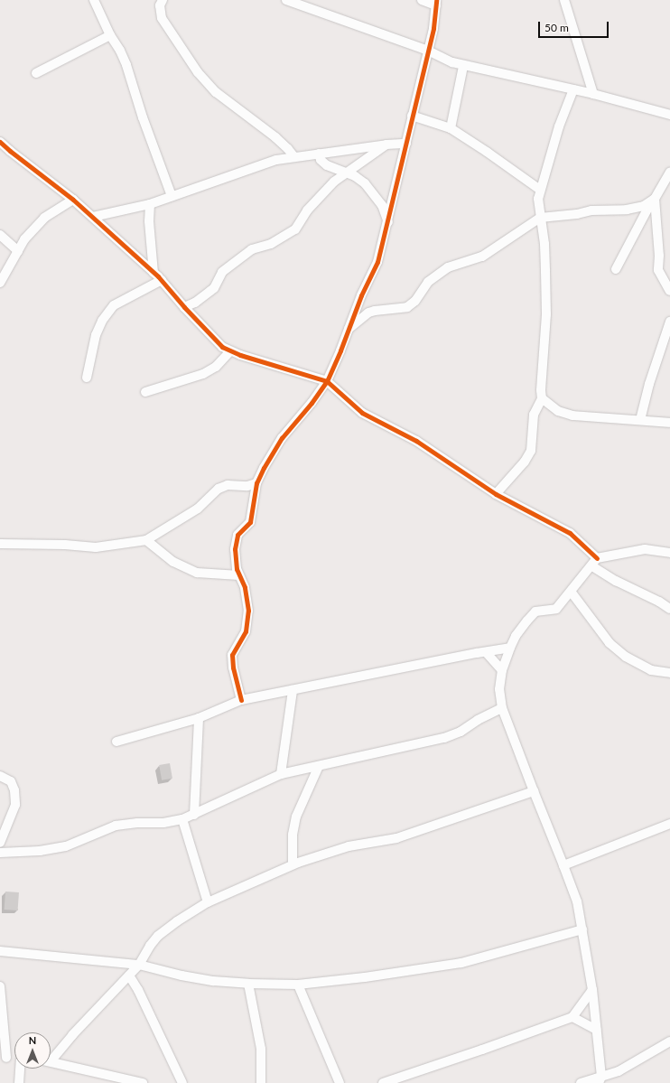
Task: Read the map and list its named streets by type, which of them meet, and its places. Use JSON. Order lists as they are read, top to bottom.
{
  "scale_bar": "50 m",
  "north": "top"
}
